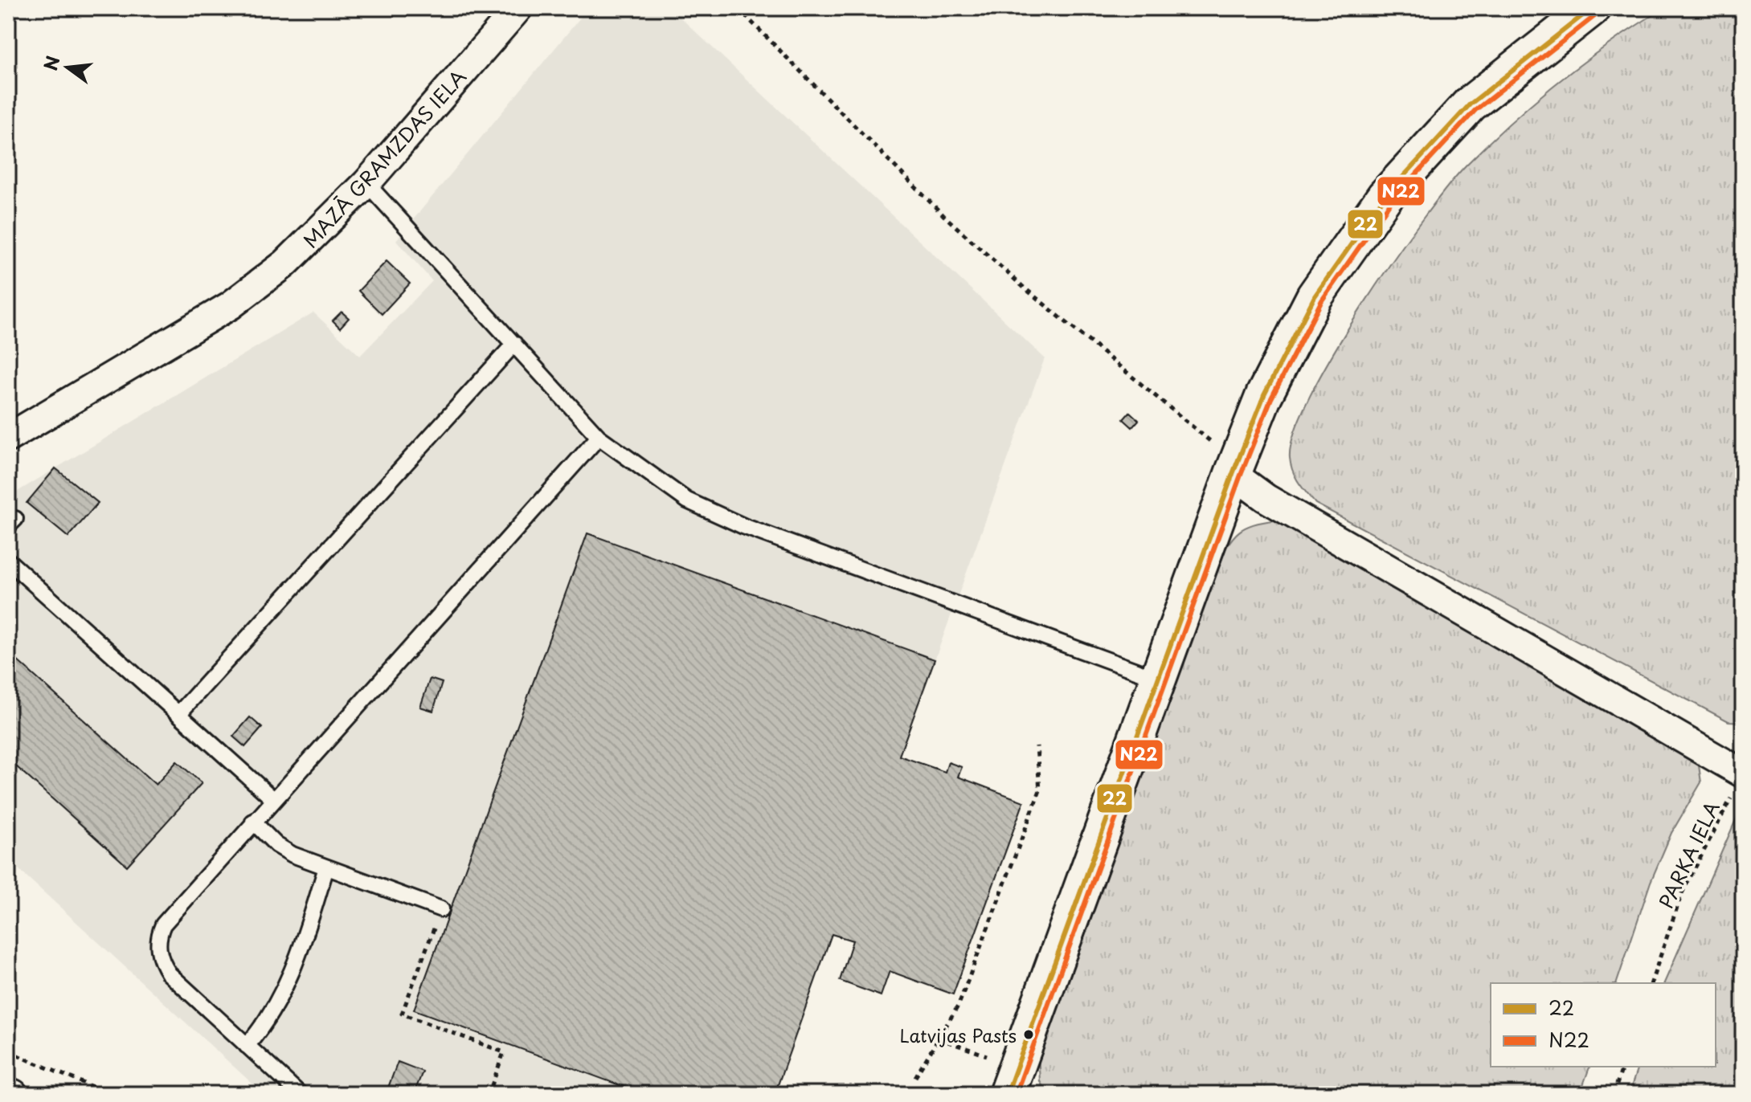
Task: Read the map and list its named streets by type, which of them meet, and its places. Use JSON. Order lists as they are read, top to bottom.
{
  "streets": {
    "street": ["MAZĀ GRAMZDAS IELA"],
    "path": ["PARKA IELA"]
  },
  "places": ["Latvijas Pasts"],
  "lines": ["transit line 22", "transit line N22"],
  "legend": ["22", "N22"],
  "north": "left"
}
